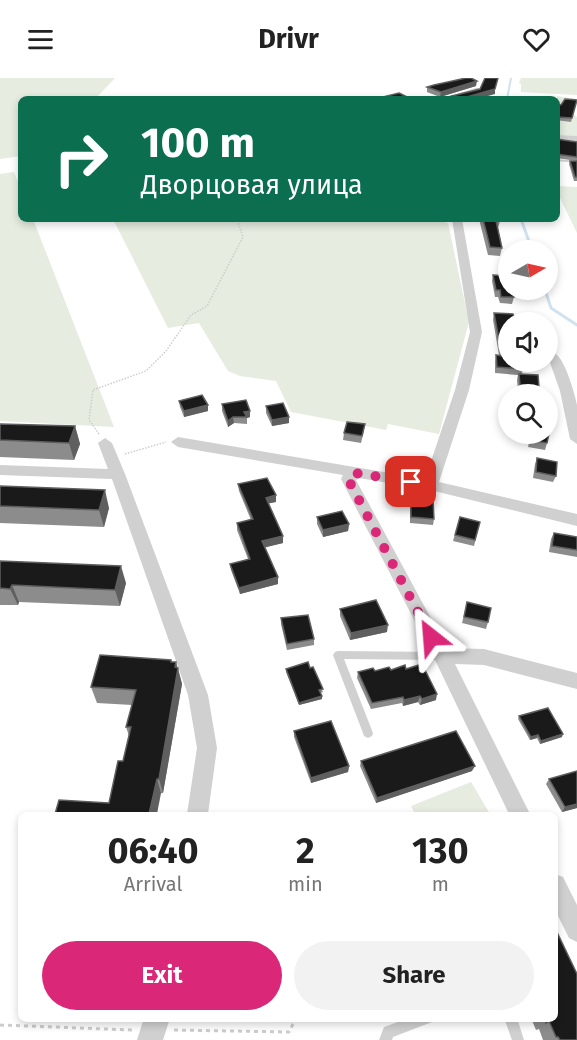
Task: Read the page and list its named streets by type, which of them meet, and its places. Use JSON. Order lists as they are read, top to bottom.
{
  "north": "right",
  "page": {
    "header": "Drivr",
    "turn": ["100 m", "Дворцовая улица"],
    "eta": [
      "06:40",
      "Arrival",
      "2",
      "min",
      "130",
      "m"
    ],
    "buttons": ["Exit", "Share"]
  }
}
